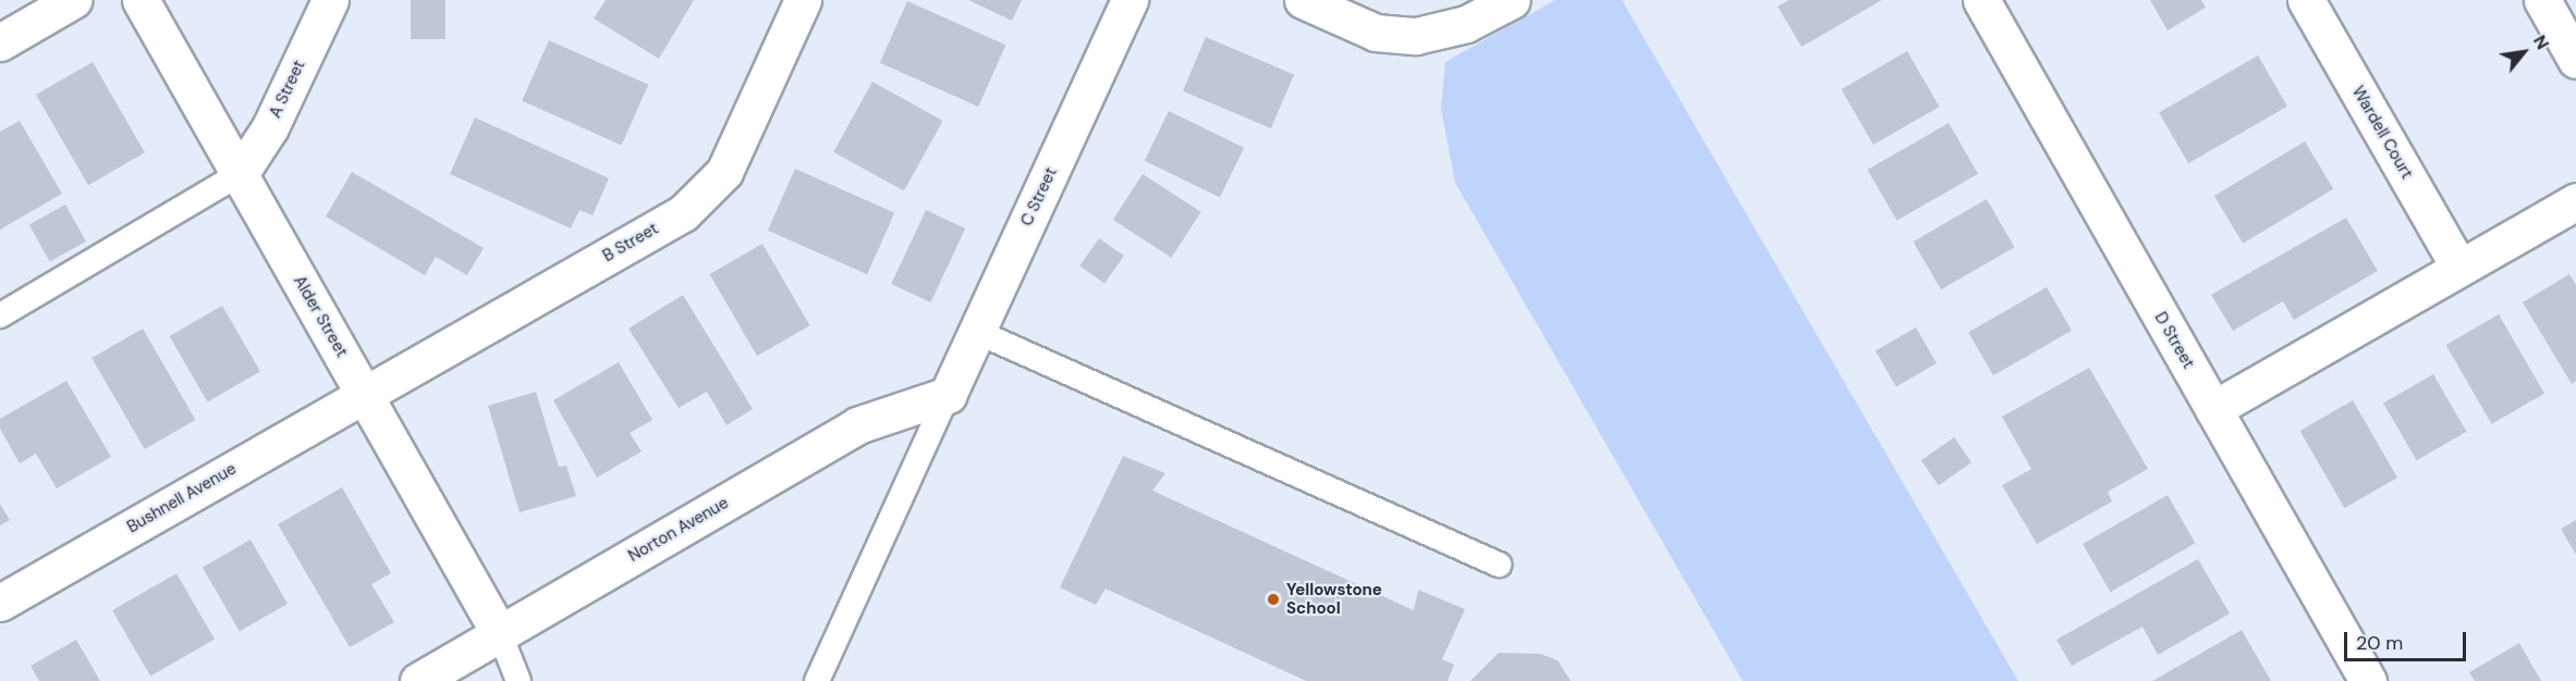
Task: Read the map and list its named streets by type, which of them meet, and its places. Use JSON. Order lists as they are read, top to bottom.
{
  "streets": {
    "street": [
      "A Street",
      "Wardell Court",
      "C Street",
      "B Street",
      "Alder Street",
      "D Street",
      "Bushnell Avenue",
      "Norton Avenue"
    ]
  },
  "crossings": [
    ["A Street", "Alder Street"],
    ["C Street", "Norton Avenue"],
    ["B Street", "Alder Street"],
    ["B Street", "Bushnell Avenue"],
    ["Alder Street", "Bushnell Avenue"],
    ["Alder Street", "Norton Avenue"]
  ],
  "places": ["Yellowstone School"],
  "scale_bar": "20 m",
  "north": "top right"
}
